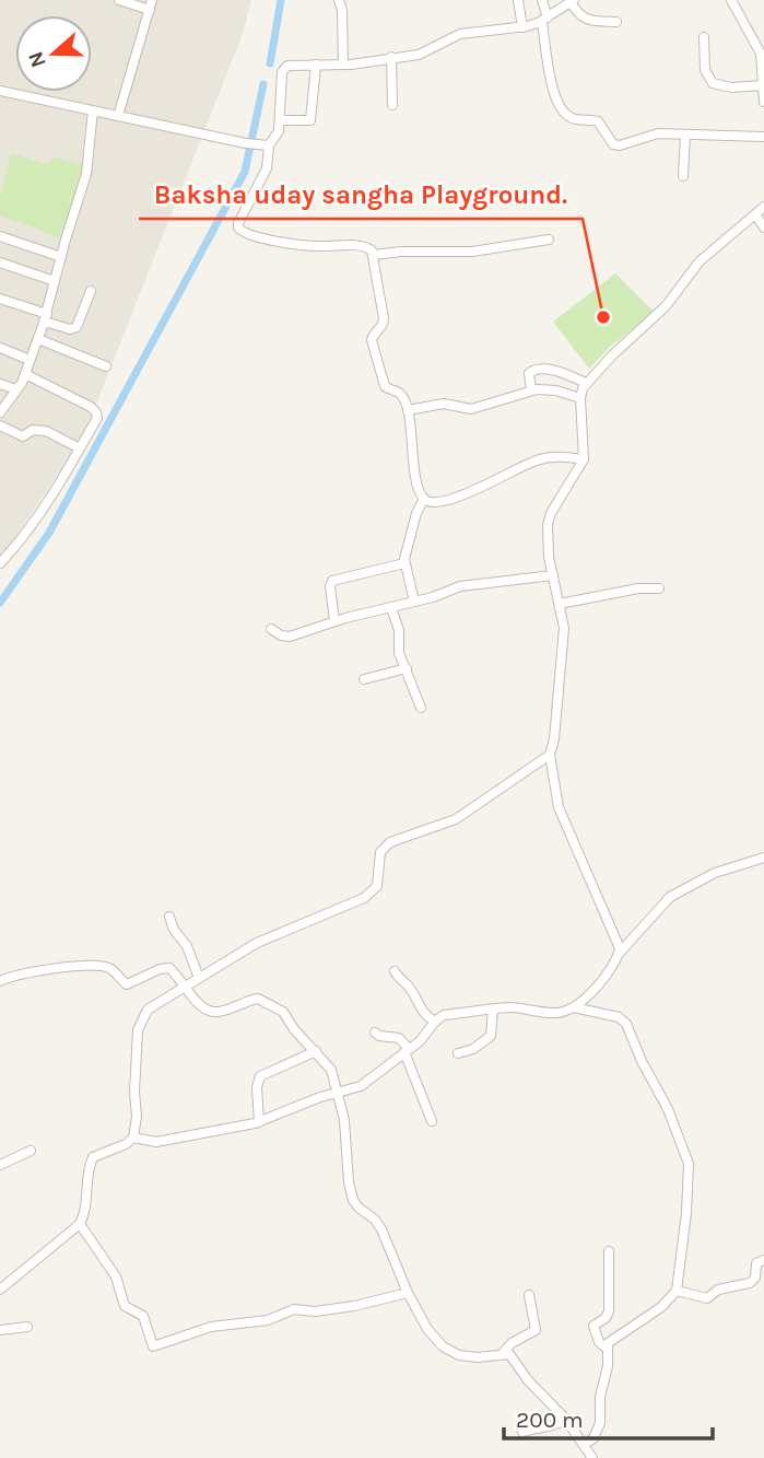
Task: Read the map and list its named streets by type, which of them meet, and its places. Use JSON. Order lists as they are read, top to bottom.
{
  "places": ["Baksha uday sangha Playground."],
  "scale_bar": "200 m",
  "north": "left"
}
